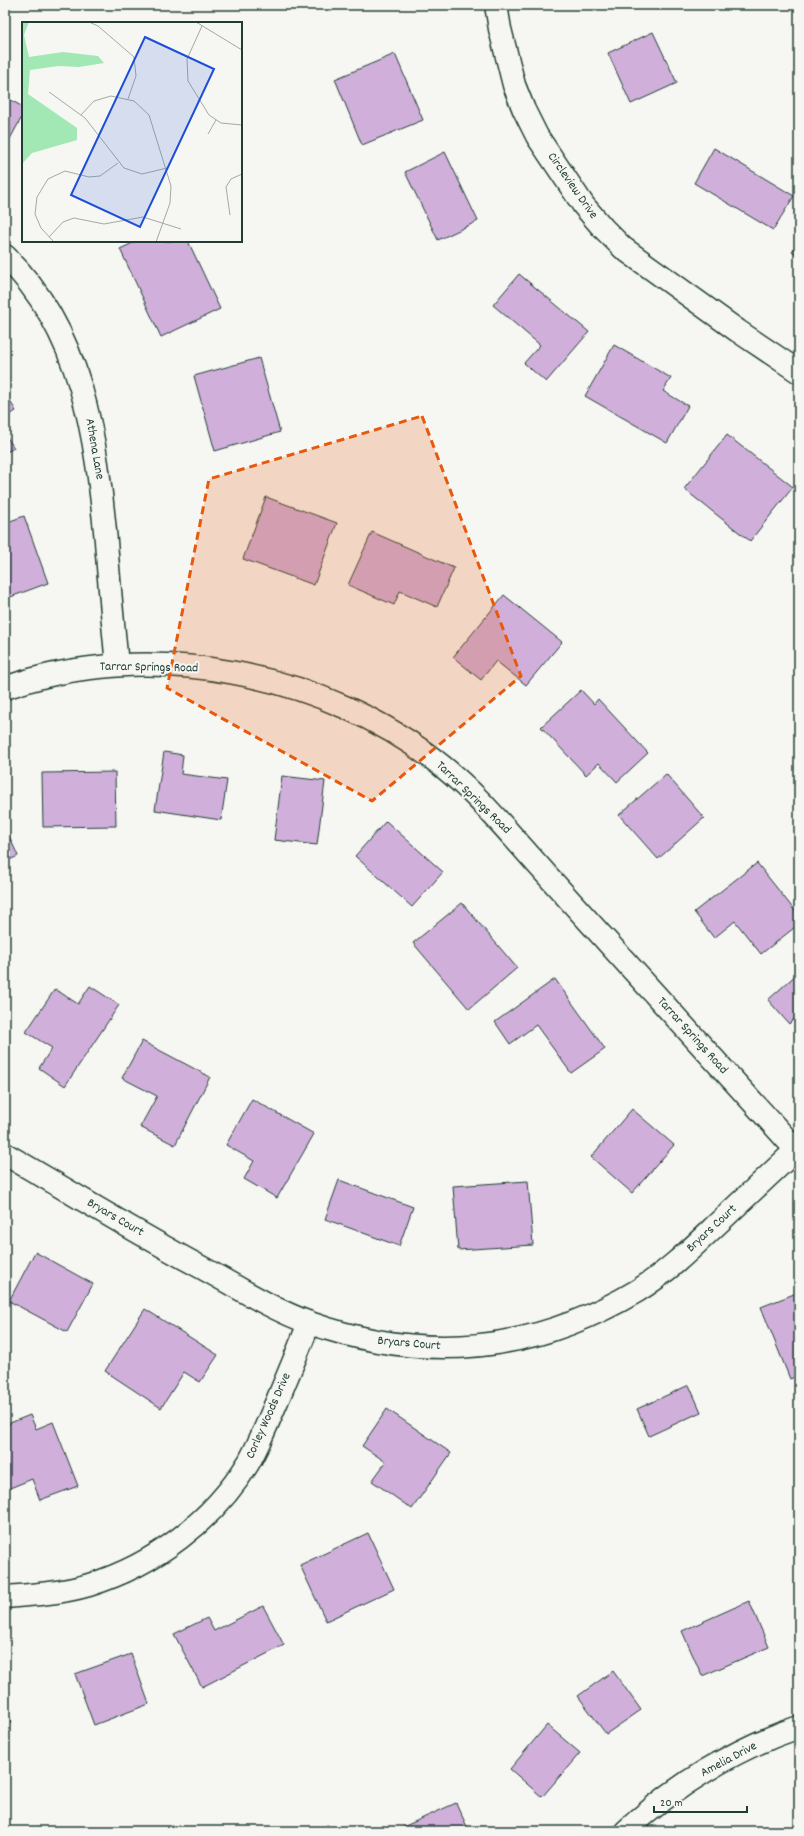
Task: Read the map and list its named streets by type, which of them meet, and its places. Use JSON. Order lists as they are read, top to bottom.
{
  "streets": {
    "street": [
      "Circleview Drive",
      "Athena Lane",
      "Tarrar Springs Road",
      "Bryars Court",
      "Corley Woods Drive",
      "Amelia Drive"
    ]
  },
  "crossings": [
    ["Athena Lane", "Tarrar Springs Road"],
    ["Tarrar Springs Road", "Bryars Court"],
    ["Bryars Court", "Corley Woods Drive"]
  ],
  "scale_bar": "20 m"
}
